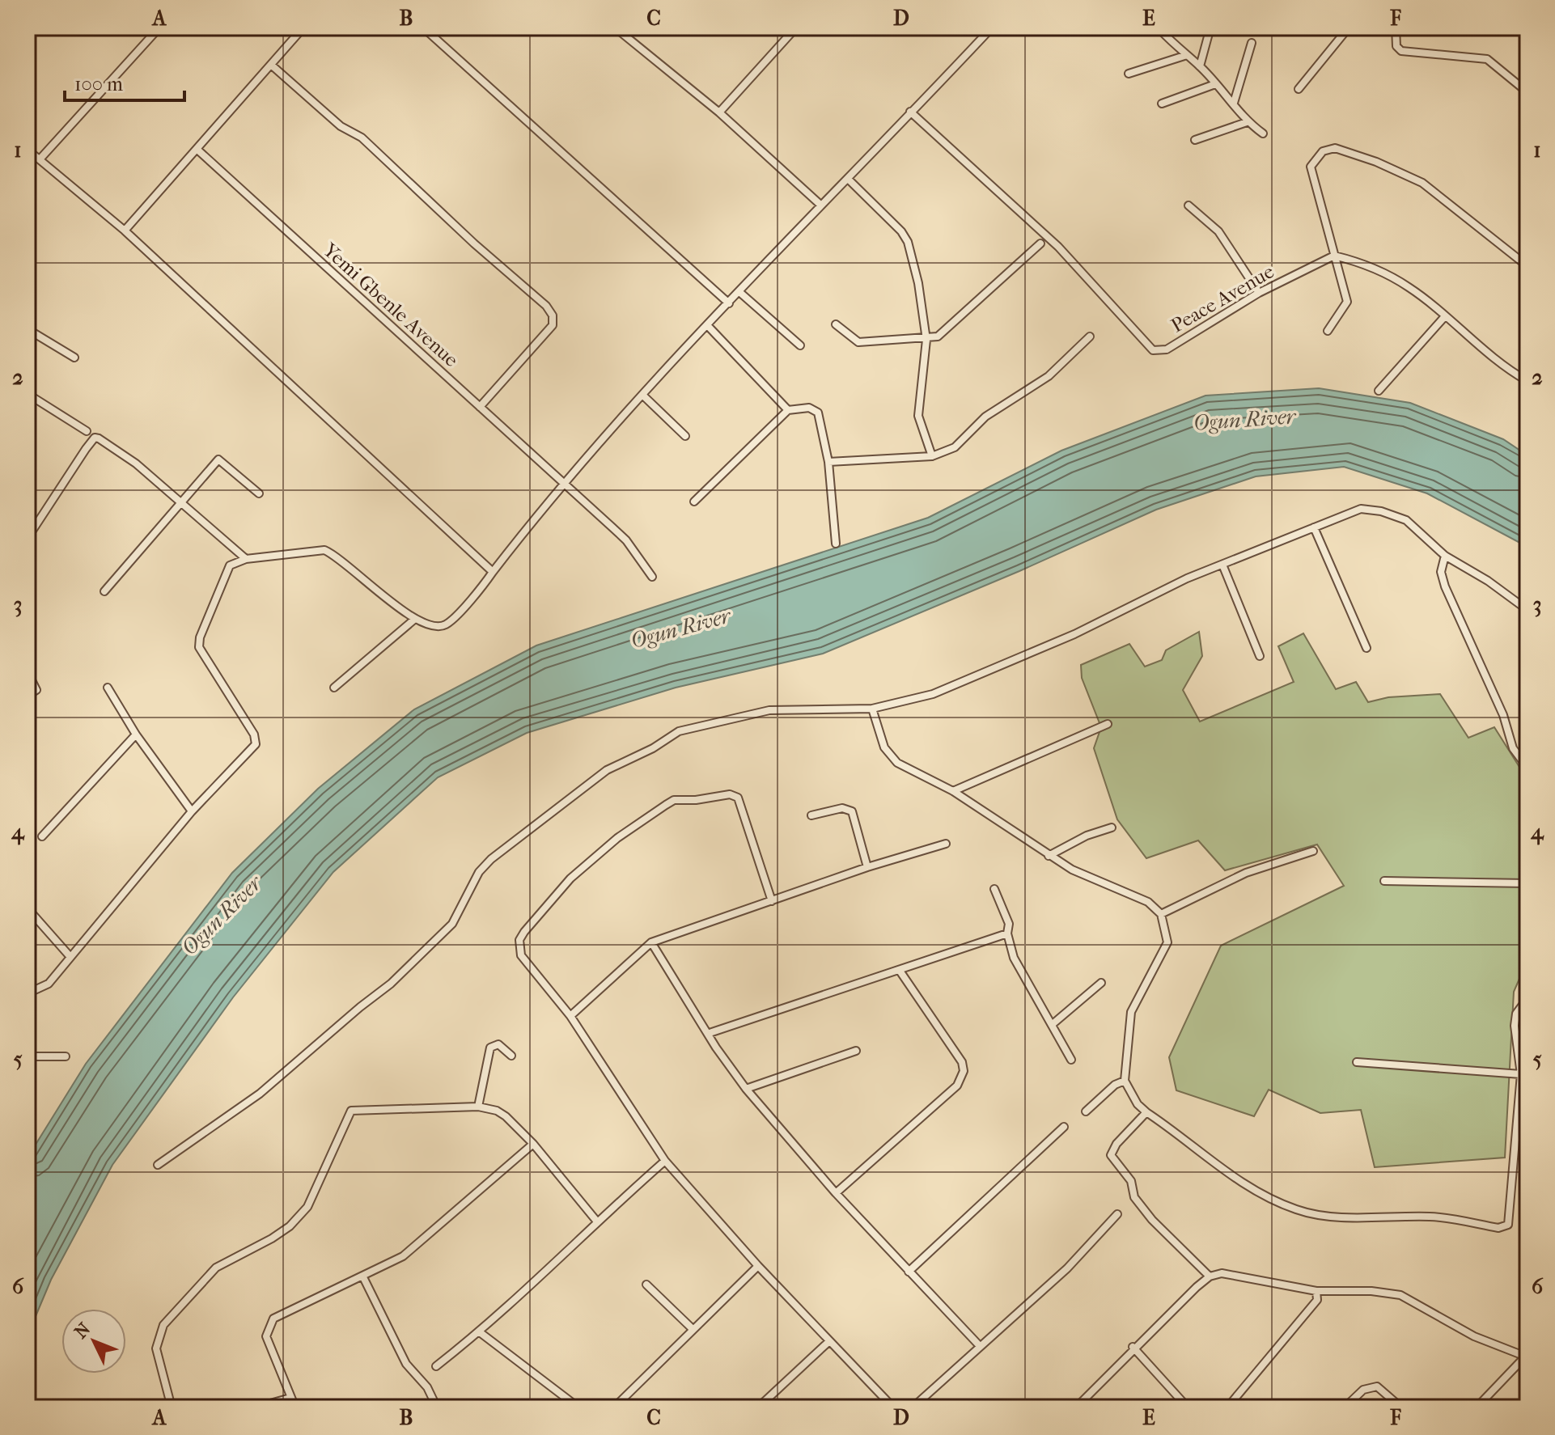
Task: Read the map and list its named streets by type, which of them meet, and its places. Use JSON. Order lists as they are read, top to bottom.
{
  "streets": {
    "street": ["Peace Avenue", "Yemi Gbenle Avenue"]
  },
  "water": ["Ogun River"],
  "scale_bar": "100 m",
  "north": "top left",
  "grid": {
    "columns": [
      "A",
      "B",
      "C",
      "D",
      "E",
      "F"
    ],
    "rows": [
      "1",
      "2",
      "3",
      "4",
      "5",
      "6"
    ]
  }
}
